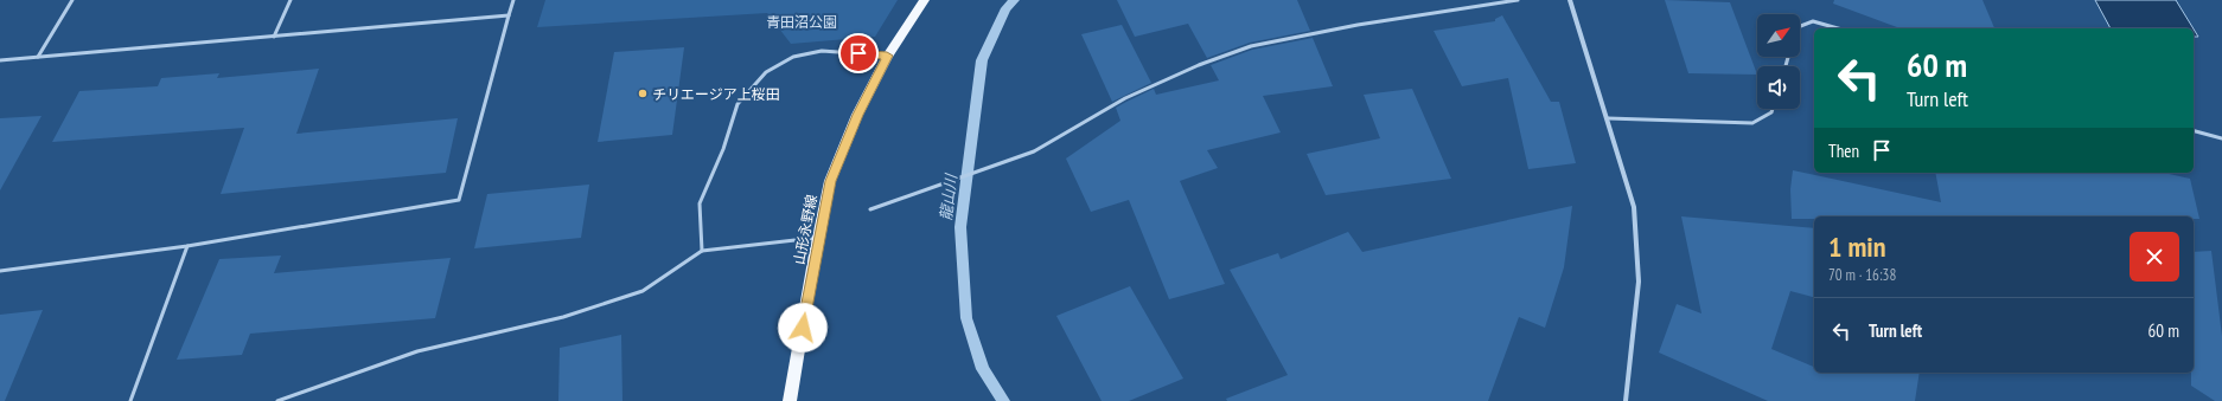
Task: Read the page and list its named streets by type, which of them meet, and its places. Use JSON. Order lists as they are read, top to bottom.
{
  "streets": {
    "main road": ["山形永野線"]
  },
  "water": ["龍山川"],
  "parks": ["青田沼公園"],
  "places": ["チリエージア上桜田"],
  "north": "top right",
  "page": {
    "turn": ["60 m", "Turn left"],
    "then": "Then",
    "heading": ["1 min", "70 m · 16:38"],
    "list": [
      {
        "name": "Turn left",
        "value": "60 m"
      }
    ]
  }
}
